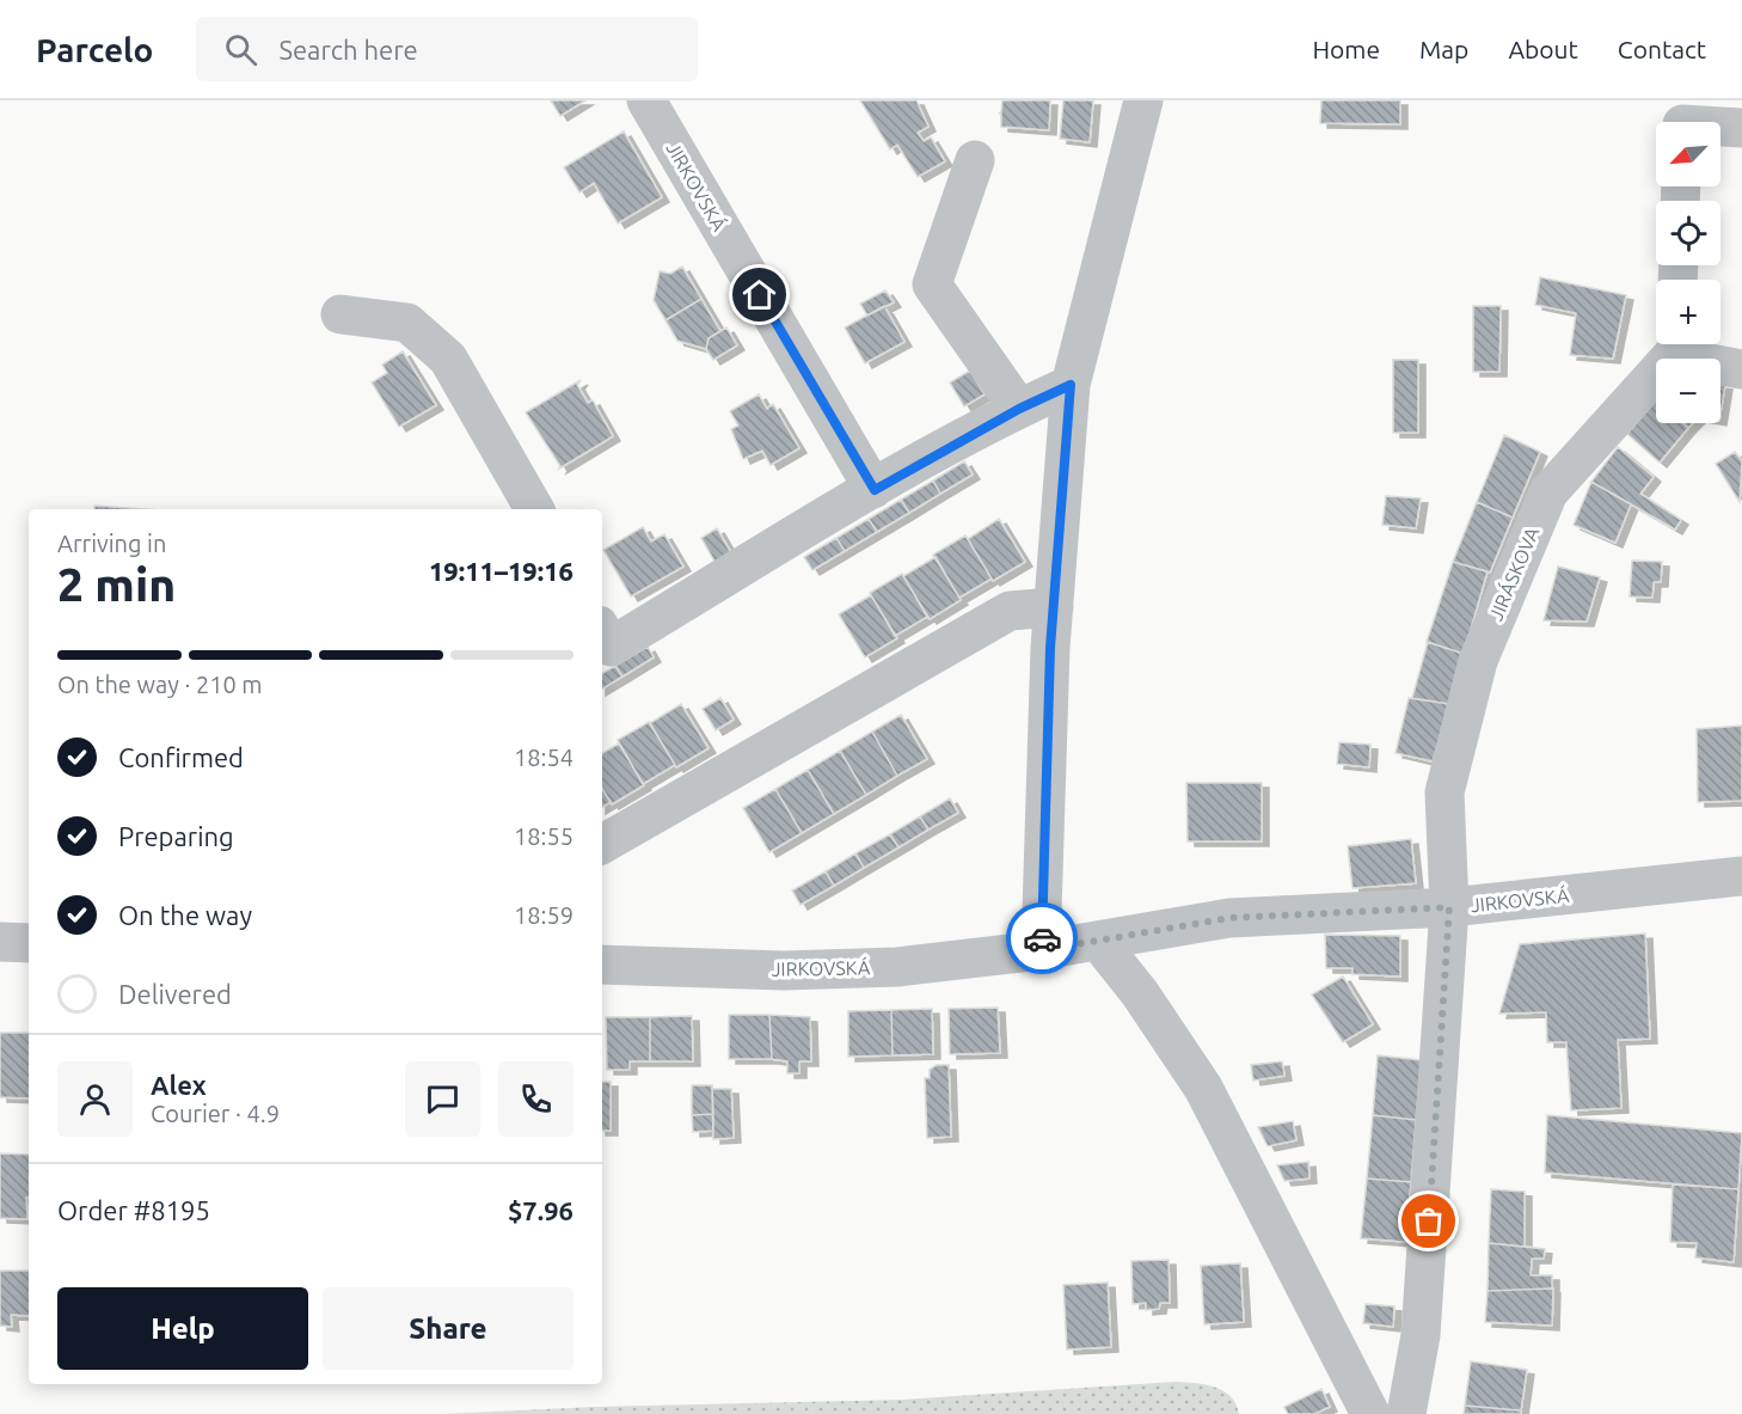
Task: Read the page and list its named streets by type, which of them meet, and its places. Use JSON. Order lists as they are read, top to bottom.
{
  "streets": {
    "street": ["JIRKOVSKÁ", "JIRÁSKOVA"]
  },
  "crossings": [
    ["JIRKOVSKÁ", "JIRÁSKOVA"]
  ],
  "north": "bottom left",
  "page": {
    "header": "Parcelo",
    "search": "Search here",
    "nav": [
      "Home",
      "Map",
      "About",
      "Contact"
    ],
    "map_buttons": ["+", "−"],
    "heading": ["2 min", "Arriving in", "19:11–19:16"],
    "panel": [
      "Alex",
      "Courier · 4.9",
      "Order #8195",
      "$7.96"
    ],
    "bar": "On the way · 210 m",
    "list": [
      ["Confirmed", "18:54"],
      ["Preparing", "18:55"],
      ["On the way", "18:59"],
      "Delivered"
    ],
    "buttons": ["Help", "Share"]
  }
}
